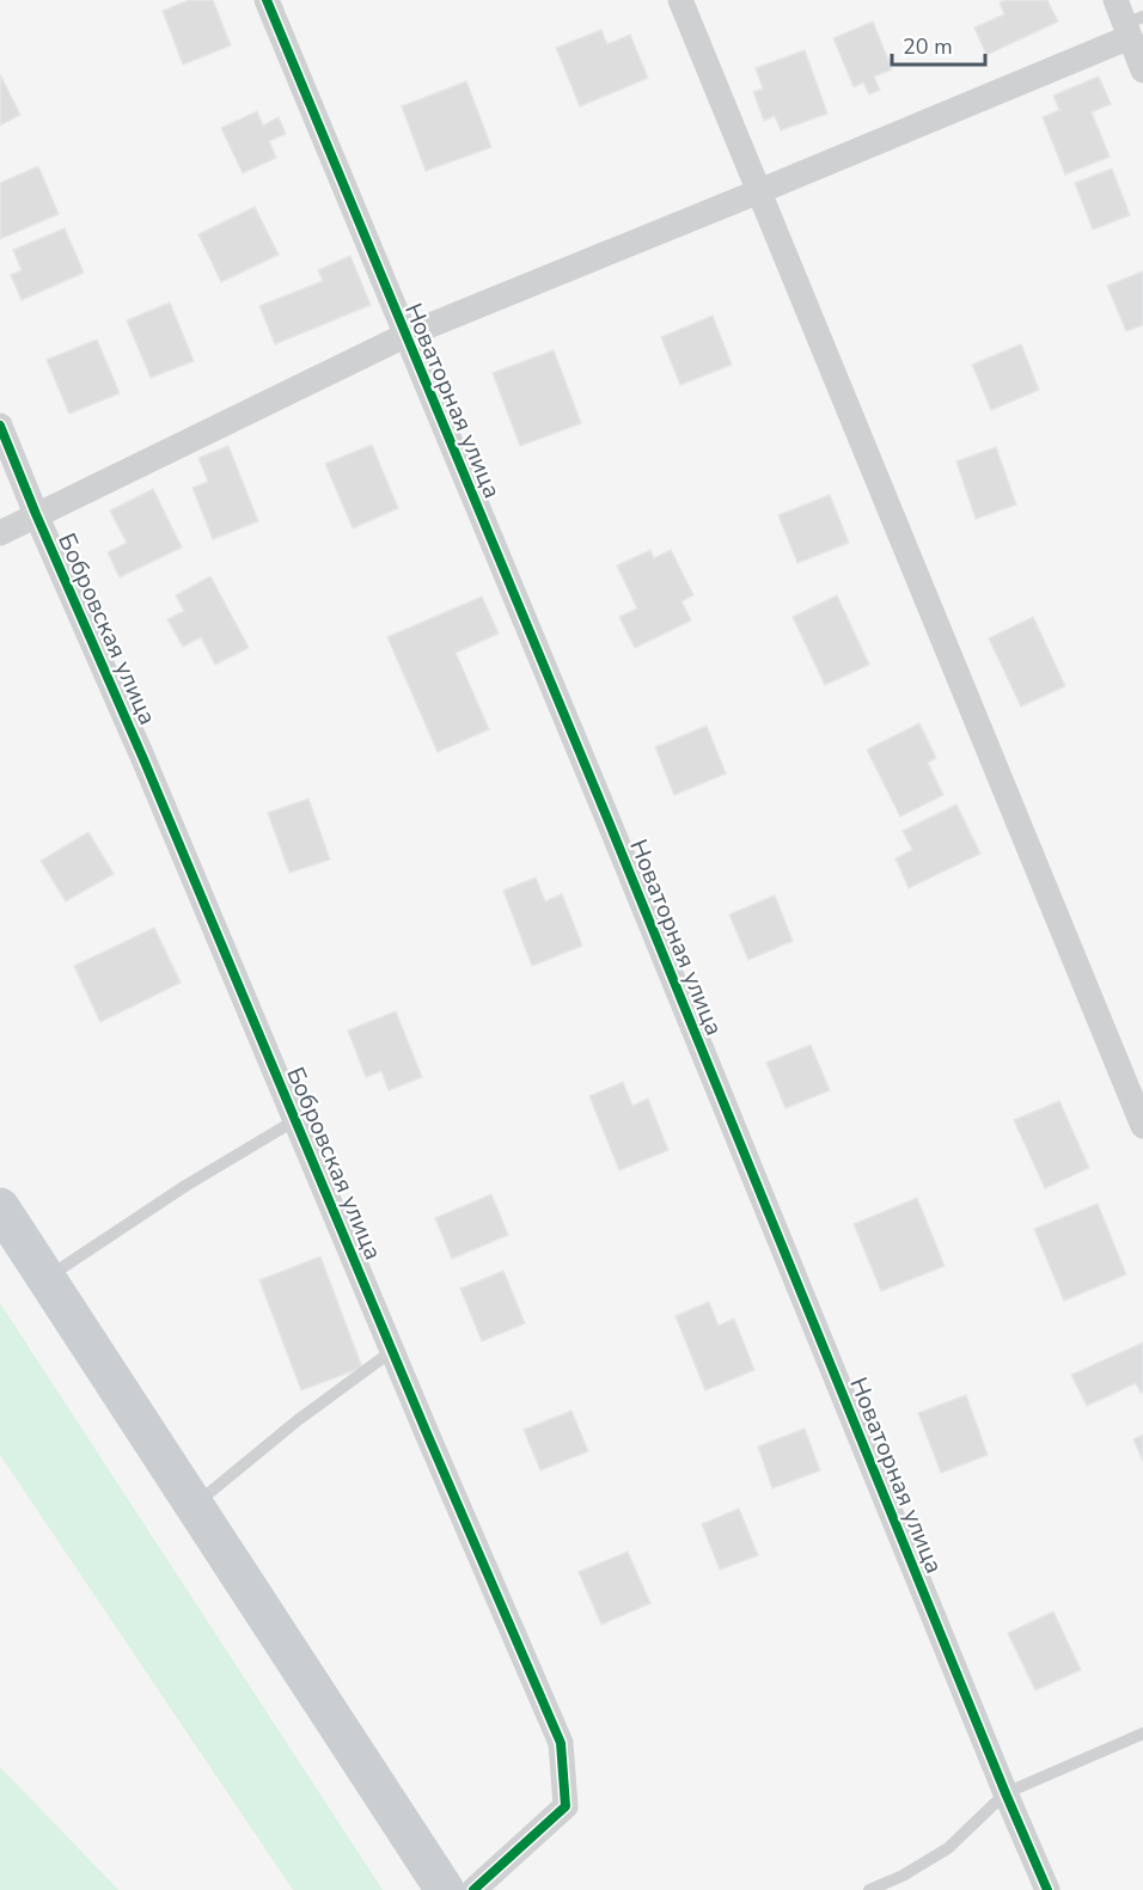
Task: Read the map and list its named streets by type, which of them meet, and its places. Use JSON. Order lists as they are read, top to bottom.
{
  "streets": {
    "street": ["Новаторная улица", "Бобровская улица"]
  },
  "crossings": [
    ["Новаторная улица", "Бобровская улица"]
  ],
  "scale_bar": "20 m"
}
